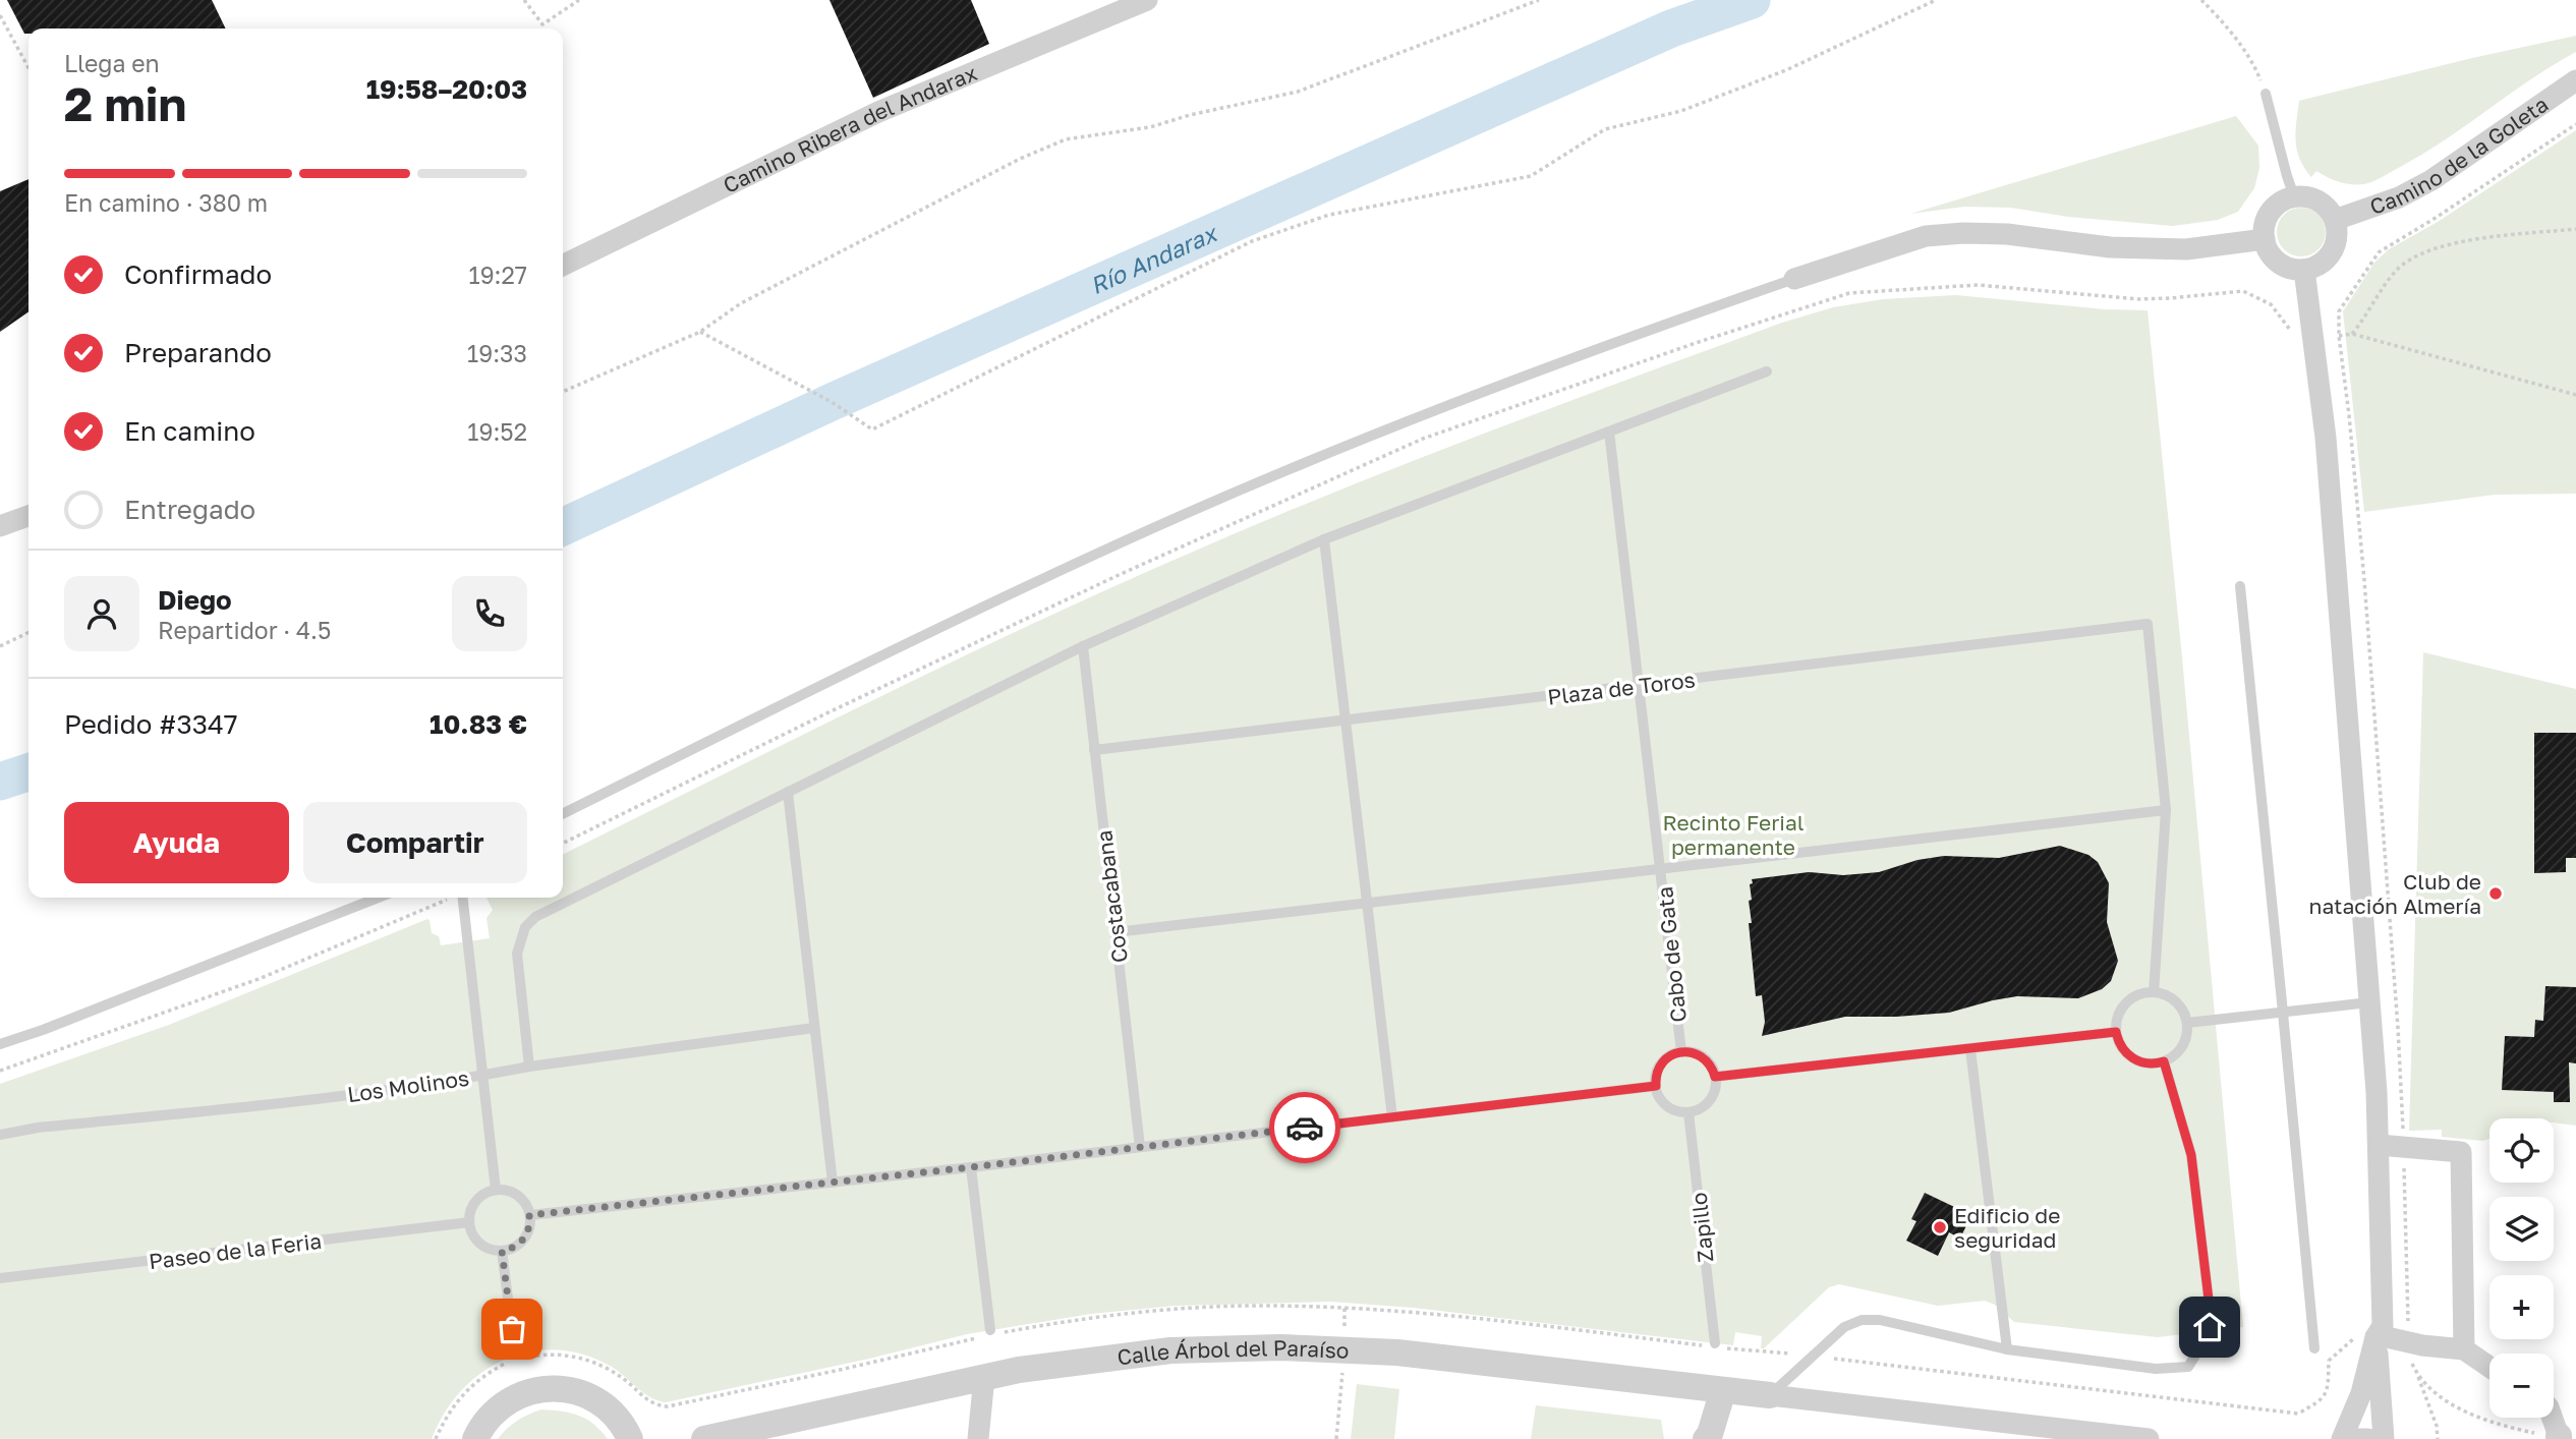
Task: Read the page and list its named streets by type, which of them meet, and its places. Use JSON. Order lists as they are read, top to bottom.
{
  "streets": {
    "street": ["Camino Ribera del Andarax", "Camino de la Goleta", "Calle Árbol del Paraíso"],
    "lane": [
      "Plaza de Toros",
      "Costacabana",
      "Cabo de Gata",
      "Los Molinos",
      "Zapillo",
      "Paseo de la Feria"
    ]
  },
  "crossings": [
    ["Plaza de Toros", "Costacabana"],
    ["Plaza de Toros", "Cabo de Gata"],
    ["Cabo de Gata", "Zapillo"]
  ],
  "water": ["Río Andarax"],
  "parks": ["Recinto Ferial permanente"],
  "places": ["Club de natación Almería", "Edificio de seguridad"],
  "page": {
    "heading": ["2 min", "Llega en", "19:58–20:03"],
    "panel": [
      "Diego",
      "Repartidor · 4.5",
      "Pedido #3347",
      "10.83 €"
    ],
    "bar": "En camino · 380 m",
    "list": [
      ["Confirmado", "19:27"],
      ["Preparando", "19:33"],
      ["En camino", "19:52"],
      "Entregado"
    ],
    "buttons": ["Ayuda", "Compartir"],
    "map_buttons": ["+", "−"]
  }
}
